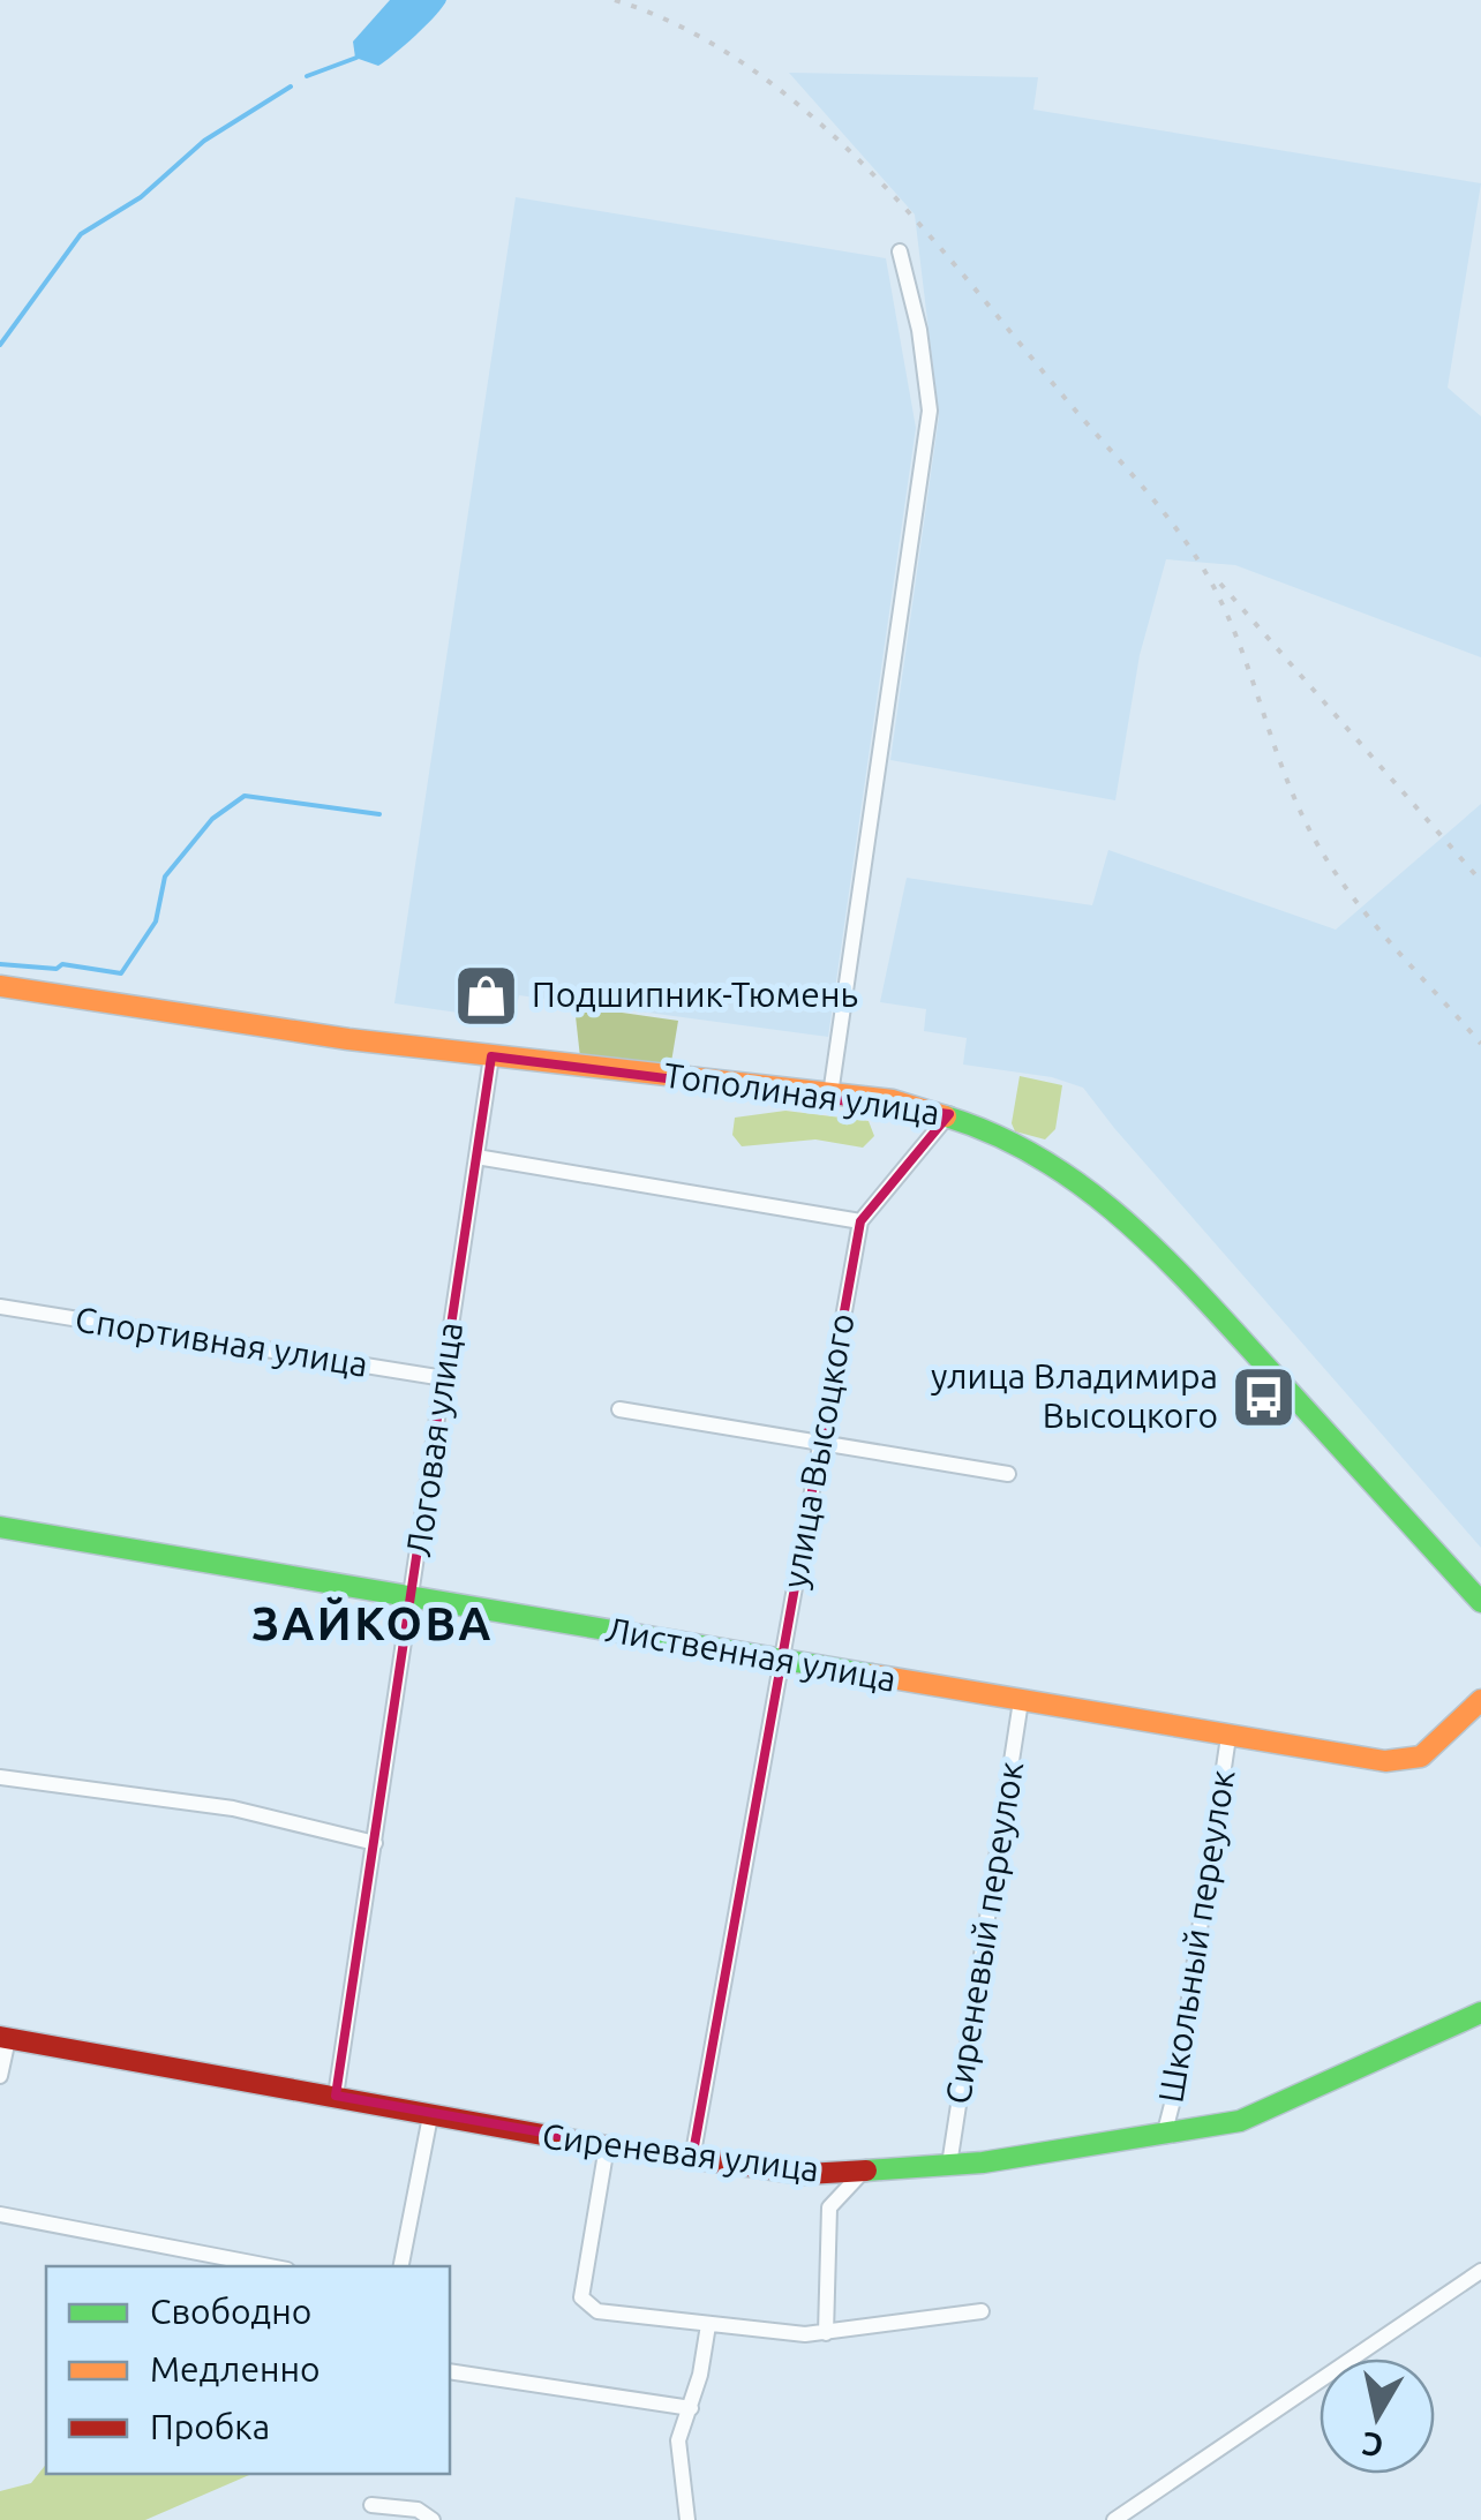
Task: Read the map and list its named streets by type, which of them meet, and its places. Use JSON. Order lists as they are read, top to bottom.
{
  "streets": {
    "street": [
      "Тополиная улица",
      "Спортивная улица",
      "Логовая улица",
      "улица Высоцкого",
      "Лиственная улица",
      "Сиреневый переулок",
      "Школьный переулок",
      "Сиреневая улица"
    ]
  },
  "crossings": [
    ["Тополиная улица", "Логовая улица"],
    ["Тополиная улица", "улица Высоцкого"],
    ["Спортивная улица", "Логовая улица"],
    ["Логовая улица", "Лиственная улица"],
    ["Логовая улица", "Сиреневая улица"],
    ["улица Высоцкого", "Лиственная улица"],
    ["улица Высоцкого", "Сиреневая улица"],
    ["Лиственная улица", "Сиреневый переулок"],
    ["Лиственная улица", "Школьный переулок"],
    ["Сиреневый переулок", "Сиреневая улица"],
    ["Школьный переулок", "Сиреневая улица"]
  ],
  "districts": ["ЗАЙКОВА"],
  "places": {
    "shop": ["Подшипник-Тюмень"],
    "bus stop": ["улица Владимира Высоцкого"]
  },
  "legend": ["Свободно", "Медленно", "Пробка"],
  "north": "bottom"
}
